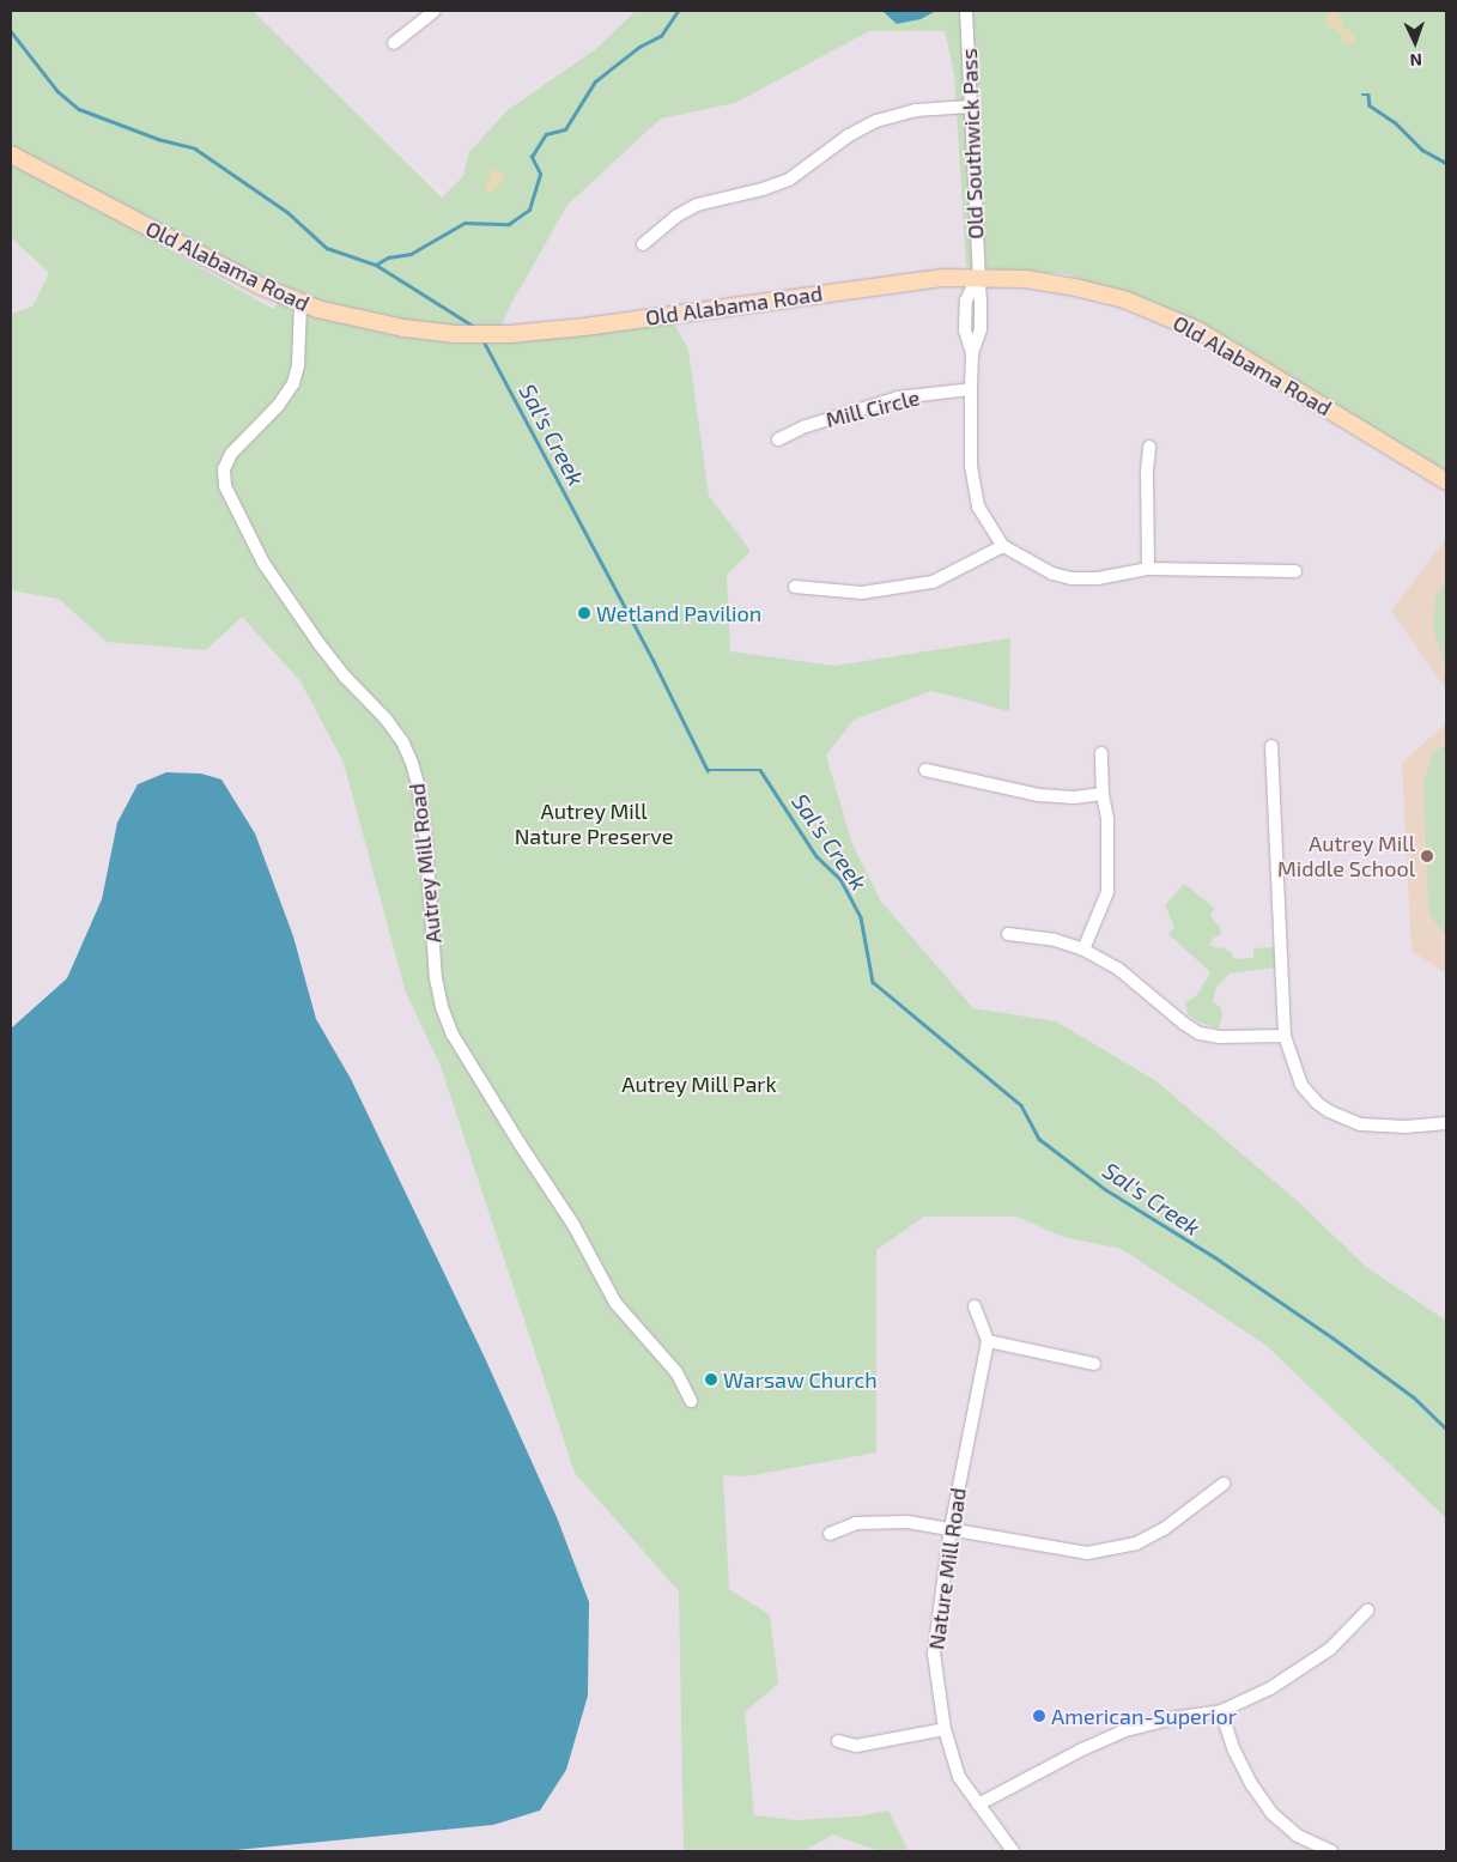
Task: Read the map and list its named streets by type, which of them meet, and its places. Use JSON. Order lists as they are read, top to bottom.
{
  "streets": {
    "main road": ["Old Alabama Road"],
    "street": [
      "Old Southwick Pass",
      "Mill Circle",
      "Autrey Mill Road",
      "Nature Mill Road"
    ]
  },
  "crossings": [
    ["Old Southwick Pass", "Old Alabama Road"],
    ["Old Alabama Road", "Autrey Mill Road"]
  ],
  "water": ["Sal's Creek"],
  "parks": ["Autrey Mill Nature Preserve", "Autrey Mill Park"],
  "places": [
    "Wetland Pavilion",
    "Autrey Mill Middle School",
    "Warsaw Church",
    "American-Superior"
  ],
  "north": "bottom"
}
